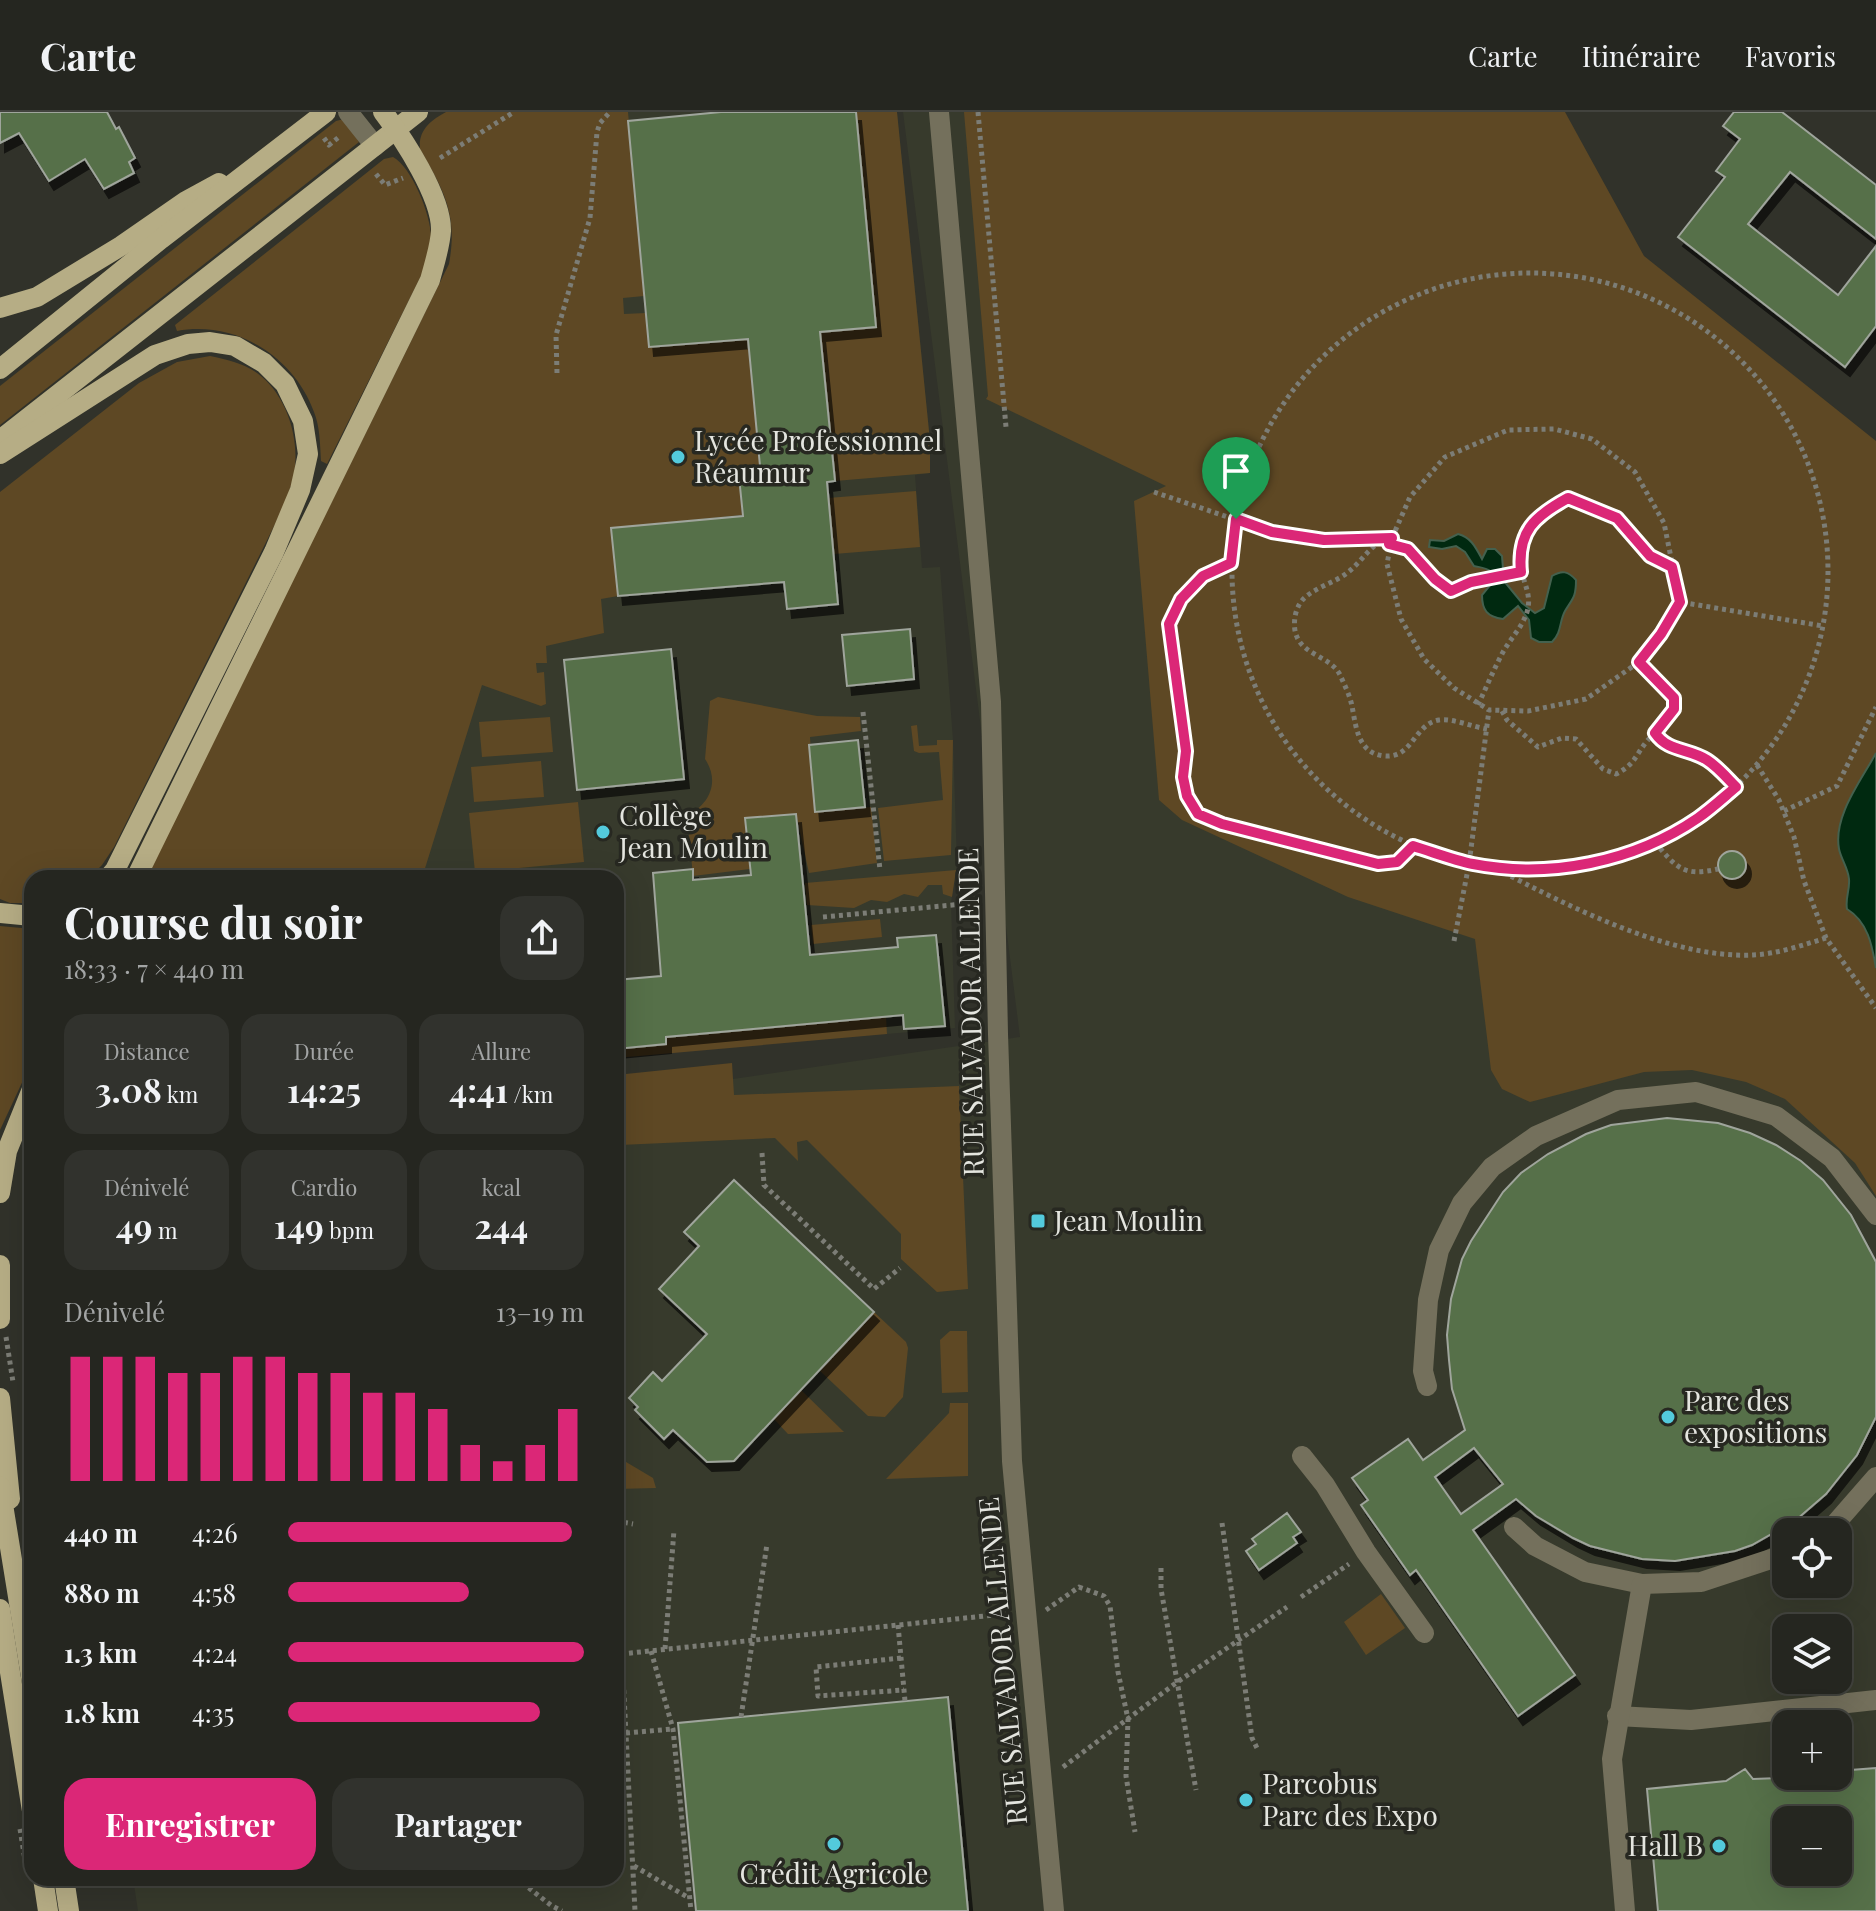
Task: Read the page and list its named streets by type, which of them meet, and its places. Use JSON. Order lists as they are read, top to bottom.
{
  "streets": {
    "street": ["RUE SALVADOR ALLENDE"]
  },
  "places": {
    "other": [
      "Lycée Professionnel Réaumur",
      "Collège Jean Moulin",
      "Parc des expositions",
      "Parcobus Parc des Expo",
      "Crédit Agricole",
      "Hall B"
    ],
    "transit": ["Jean Moulin"]
  },
  "page": {
    "header": "Carte",
    "nav": ["Carte", "Itinéraire", "Favoris"],
    "heading": ["Course du soir", "18:33 · 7 × 440 m"],
    "stats": [
      ["Distance", "3.08 km"],
      ["Durée", "14:25"],
      ["Allure", "4:41 /km"],
      ["Dénivelé", "49 m"],
      ["Cardio", "149 bpm"],
      ["kcal", "244"]
    ],
    "chart": ["Dénivelé", "13–19 m"],
    "list": [
      {
        "name": "440 m",
        "note": "4:26"
      },
      {
        "name": "880 m",
        "note": "4:58"
      },
      {
        "name": "1.3 km",
        "note": "4:24"
      },
      {
        "name": "1.8 km",
        "note": "4:35"
      }
    ],
    "map_buttons": ["+", "−"],
    "buttons": ["Enregistrer", "Partager"]
  }
}
